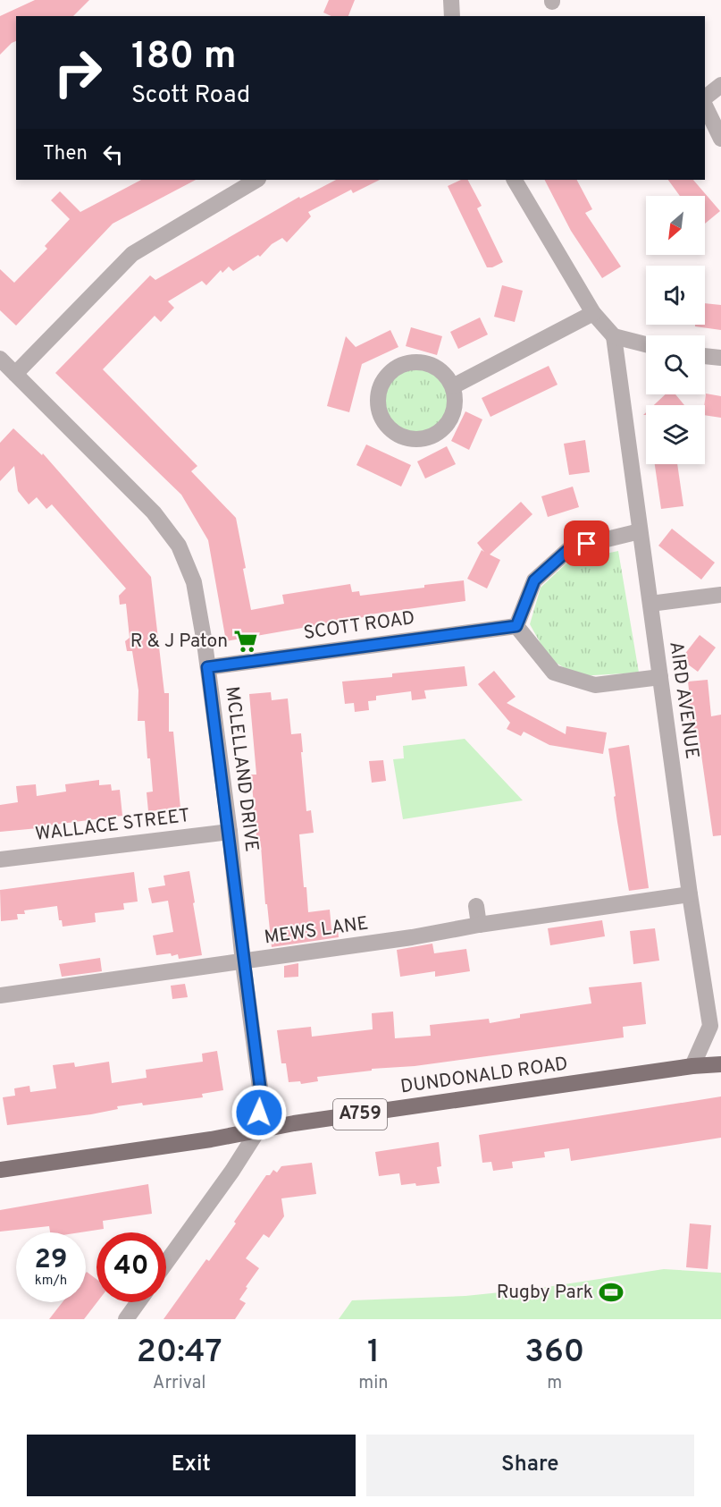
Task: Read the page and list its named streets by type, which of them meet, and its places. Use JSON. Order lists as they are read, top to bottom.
{
  "streets": {
    "main road": ["DUNDONALD ROAD", "A759"],
    "street": [
      "SCOTT ROAD",
      "AIRD AVENUE",
      "MCLELLAND DRIVE",
      "WALLACE STREET",
      "MEWS LANE"
    ]
  },
  "crossings": [
    ["SCOTT ROAD", "MCLELLAND DRIVE"],
    ["AIRD AVENUE", "MEWS LANE"],
    ["AIRD AVENUE", "DUNDONALD ROAD"],
    ["MCLELLAND DRIVE", "WALLACE STREET"],
    ["MCLELLAND DRIVE", "MEWS LANE"],
    ["MCLELLAND DRIVE", "DUNDONALD ROAD"]
  ],
  "places": {
    "supermarket": ["R & J Paton"],
    "sports": ["Rugby Park"]
  },
  "north": "bottom left",
  "page": {
    "turn": ["180 m", "Scott Road"],
    "then": "Then",
    "speed": "29 km/h",
    "limit": "40",
    "eta": [
      "20:47",
      "Arrival",
      "1",
      "min",
      "360",
      "m"
    ],
    "buttons": ["Exit", "Share"]
  }
}
